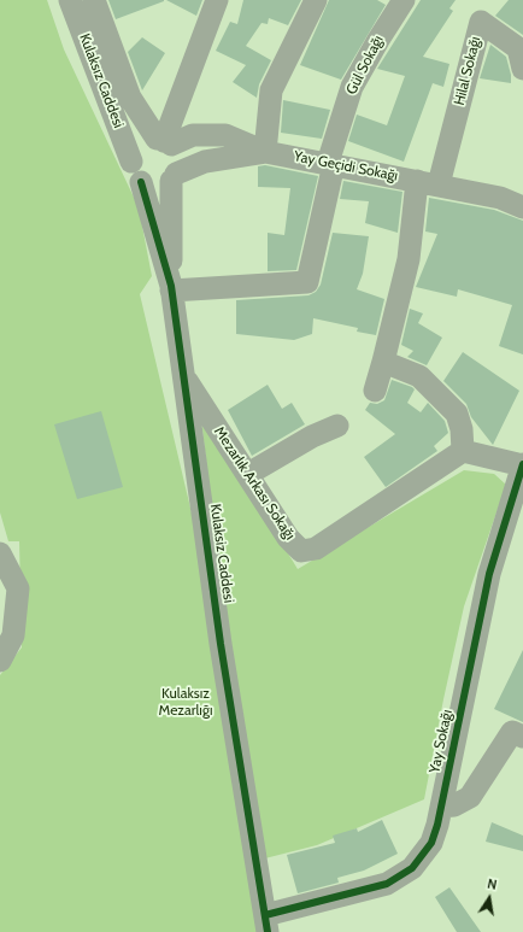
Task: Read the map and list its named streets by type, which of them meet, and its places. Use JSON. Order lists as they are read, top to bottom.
{
  "streets": {
    "street": [
      "Gül Sokağı",
      "Hilal Sokağı",
      "Kulaksız Caddesi",
      "Yay Geçidi Sokağı",
      "Mezarlık Arkası Sokağı",
      "Kulaksiz Caddesi",
      "Yay Sokağı"
    ]
  },
  "crossings": [
    ["Gül Sokağı", "Yay Geçidi Sokağı"],
    ["Gül Sokağı", "Kulaksiz Caddesi"],
    ["Hilal Sokağı", "Yay Geçidi Sokağı"],
    ["Kulaksız Caddesi", "Yay Geçidi Sokağı"],
    ["Kulaksız Caddesi", "Kulaksiz Caddesi"],
    ["Yay Geçidi Sokağı", "Kulaksiz Caddesi"],
    ["Mezarlık Arkası Sokağı", "Kulaksiz Caddesi"],
    ["Kulaksiz Caddesi", "Yay Sokağı"]
  ],
  "parks": ["Kulaksız Mezarlığı"],
  "north": "top"
}
